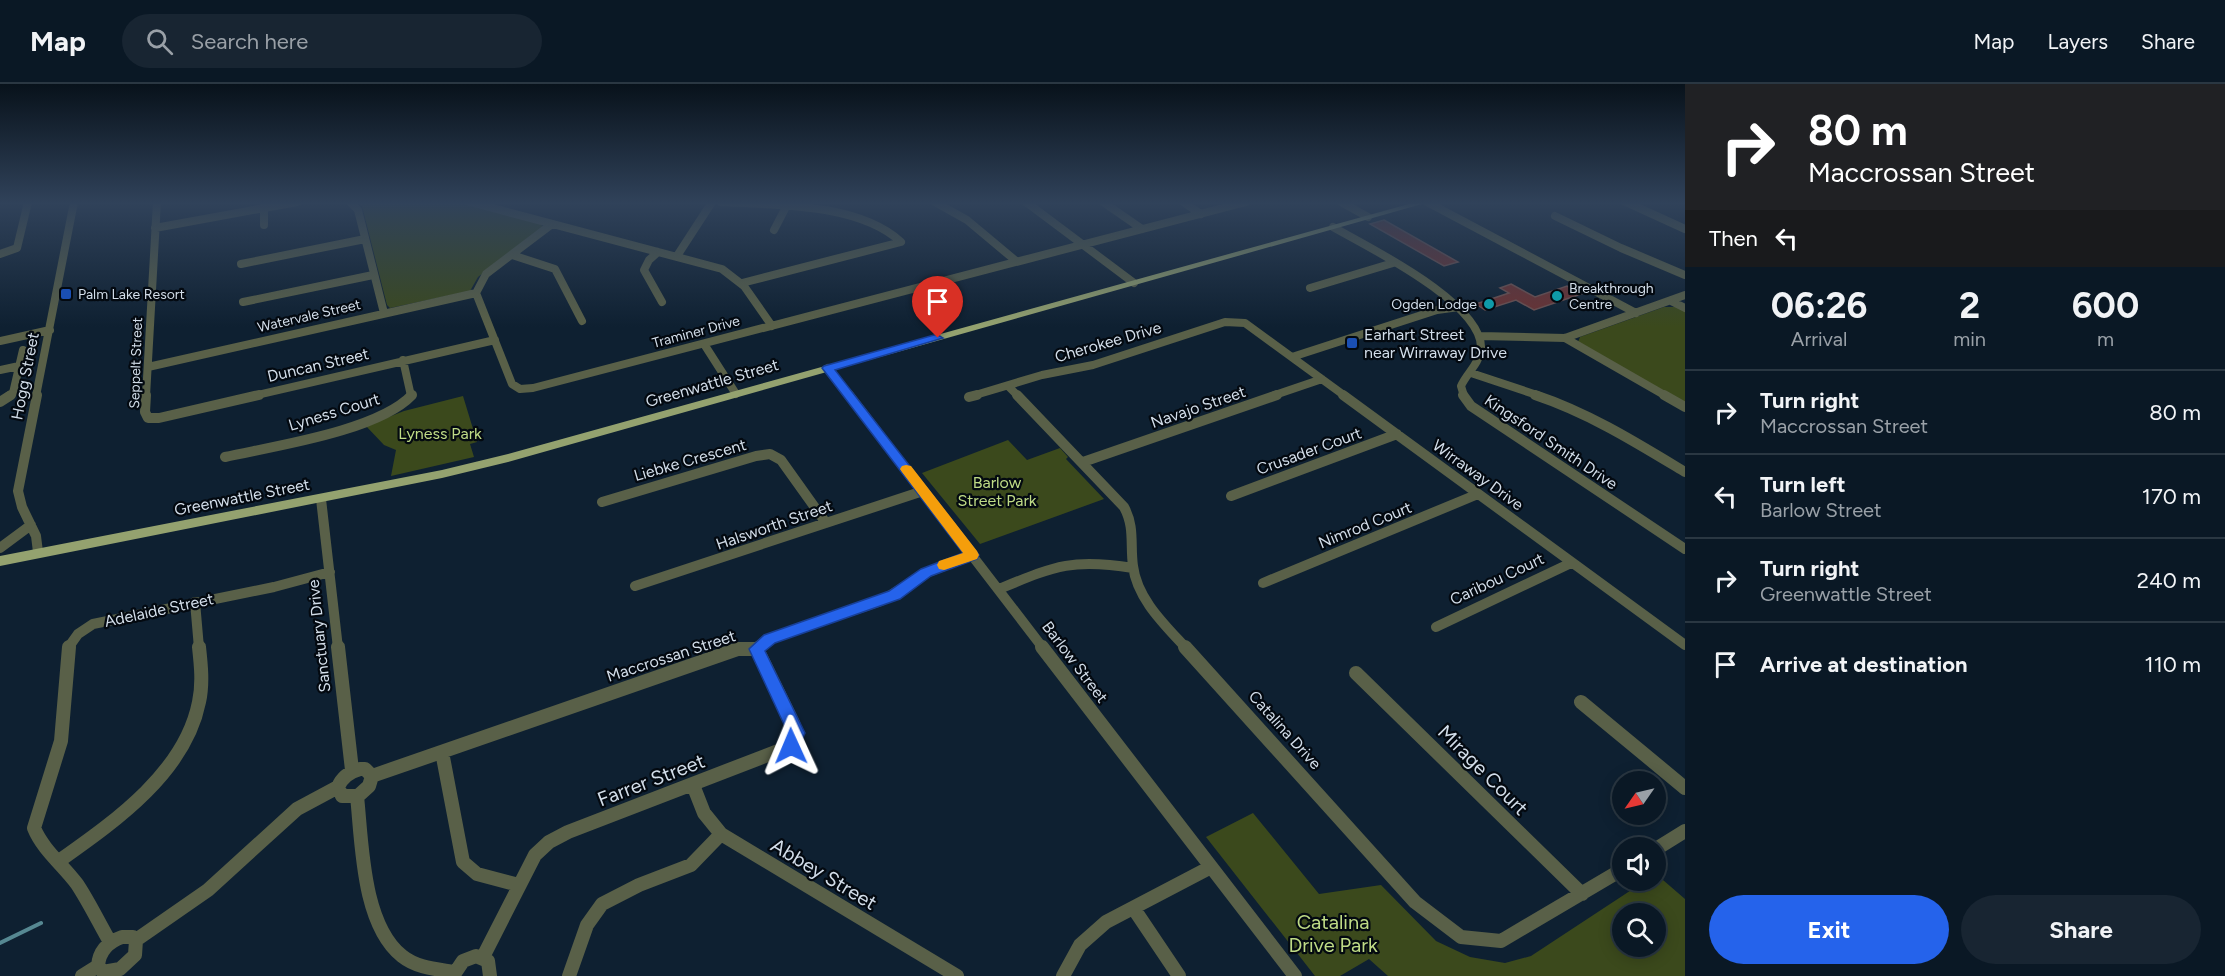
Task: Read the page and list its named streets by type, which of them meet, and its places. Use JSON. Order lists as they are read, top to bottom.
{
  "streets": {
    "main road": ["Greenwattle Street"],
    "street": [
      "Watervale Street",
      "Traminer Drive",
      "Cherokee Drive",
      "Seppelt Street",
      "Duncan Street",
      "Hogg Street",
      "Navajo Street",
      "Lyness Court",
      "Kingsford Smith Drive",
      "Crusader Court",
      "Liebke Crescent",
      "Wirraway Drive",
      "Halsworth Street",
      "Nimrod Court",
      "Caribou Court",
      "Adelaide Street",
      "Sanctuary Drive",
      "Maccrossan Street",
      "Barlow Street",
      "Catalina Drive",
      "Mirage Court",
      "Farrer Street",
      "Abbey Street"
    ]
  },
  "crossings": [
    ["Watervale Street", "Traminer Drive"],
    ["Watervale Street", "Seppelt Street"],
    ["Traminer Drive", "Duncan Street"],
    ["Cherokee Drive", "Wirraway Drive"],
    ["Cherokee Drive", "Catalina Drive"],
    ["Seppelt Street", "Duncan Street"],
    ["Duncan Street", "Lyness Court"],
    ["Hogg Street", "Greenwattle Street"],
    ["Greenwattle Street", "Sanctuary Drive"],
    ["Greenwattle Street", "Barlow Street"],
    ["Navajo Street", "Wirraway Drive"],
    ["Navajo Street", "Catalina Drive"],
    ["Crusader Court", "Wirraway Drive"],
    ["Liebke Crescent", "Halsworth Street"],
    ["Wirraway Drive", "Nimrod Court"],
    ["Wirraway Drive", "Caribou Court"],
    ["Halsworth Street", "Barlow Street"],
    ["Adelaide Street", "Sanctuary Drive"],
    ["Sanctuary Drive", "Maccrossan Street"],
    ["Maccrossan Street", "Barlow Street"],
    ["Maccrossan Street", "Farrer Street"],
    ["Catalina Drive", "Mirage Court"],
    ["Farrer Street", "Abbey Street"]
  ],
  "parks": ["Lyness Park", "Barlow Street Park", "Catalina Drive Park"],
  "places": {
    "transit": ["Palm Lake Resort", "Earhart Street near Wirraway Drive"],
    "other": ["Breakthrough Centre", "Ogden Lodge"]
  },
  "north": "bottom left",
  "page": {
    "header": "Map",
    "search": "Search here",
    "nav": ["Map", "Layers", "Share"],
    "turn": ["80 m", "Maccrossan Street"],
    "then": "Then",
    "eta": [
      "06:26",
      "Arrival",
      "2",
      "min",
      "600",
      "m"
    ],
    "list": [
      {
        "name": "Turn right",
        "note": "Maccrossan Street",
        "value": "80 m"
      },
      {
        "name": "Turn left",
        "note": "Barlow Street",
        "value": "170 m"
      },
      {
        "name": "Turn right",
        "note": "Greenwattle Street",
        "value": "240 m"
      },
      {
        "name": "Arrive at destination",
        "value": "110 m"
      }
    ],
    "buttons": ["Exit", "Share"]
  }
}
